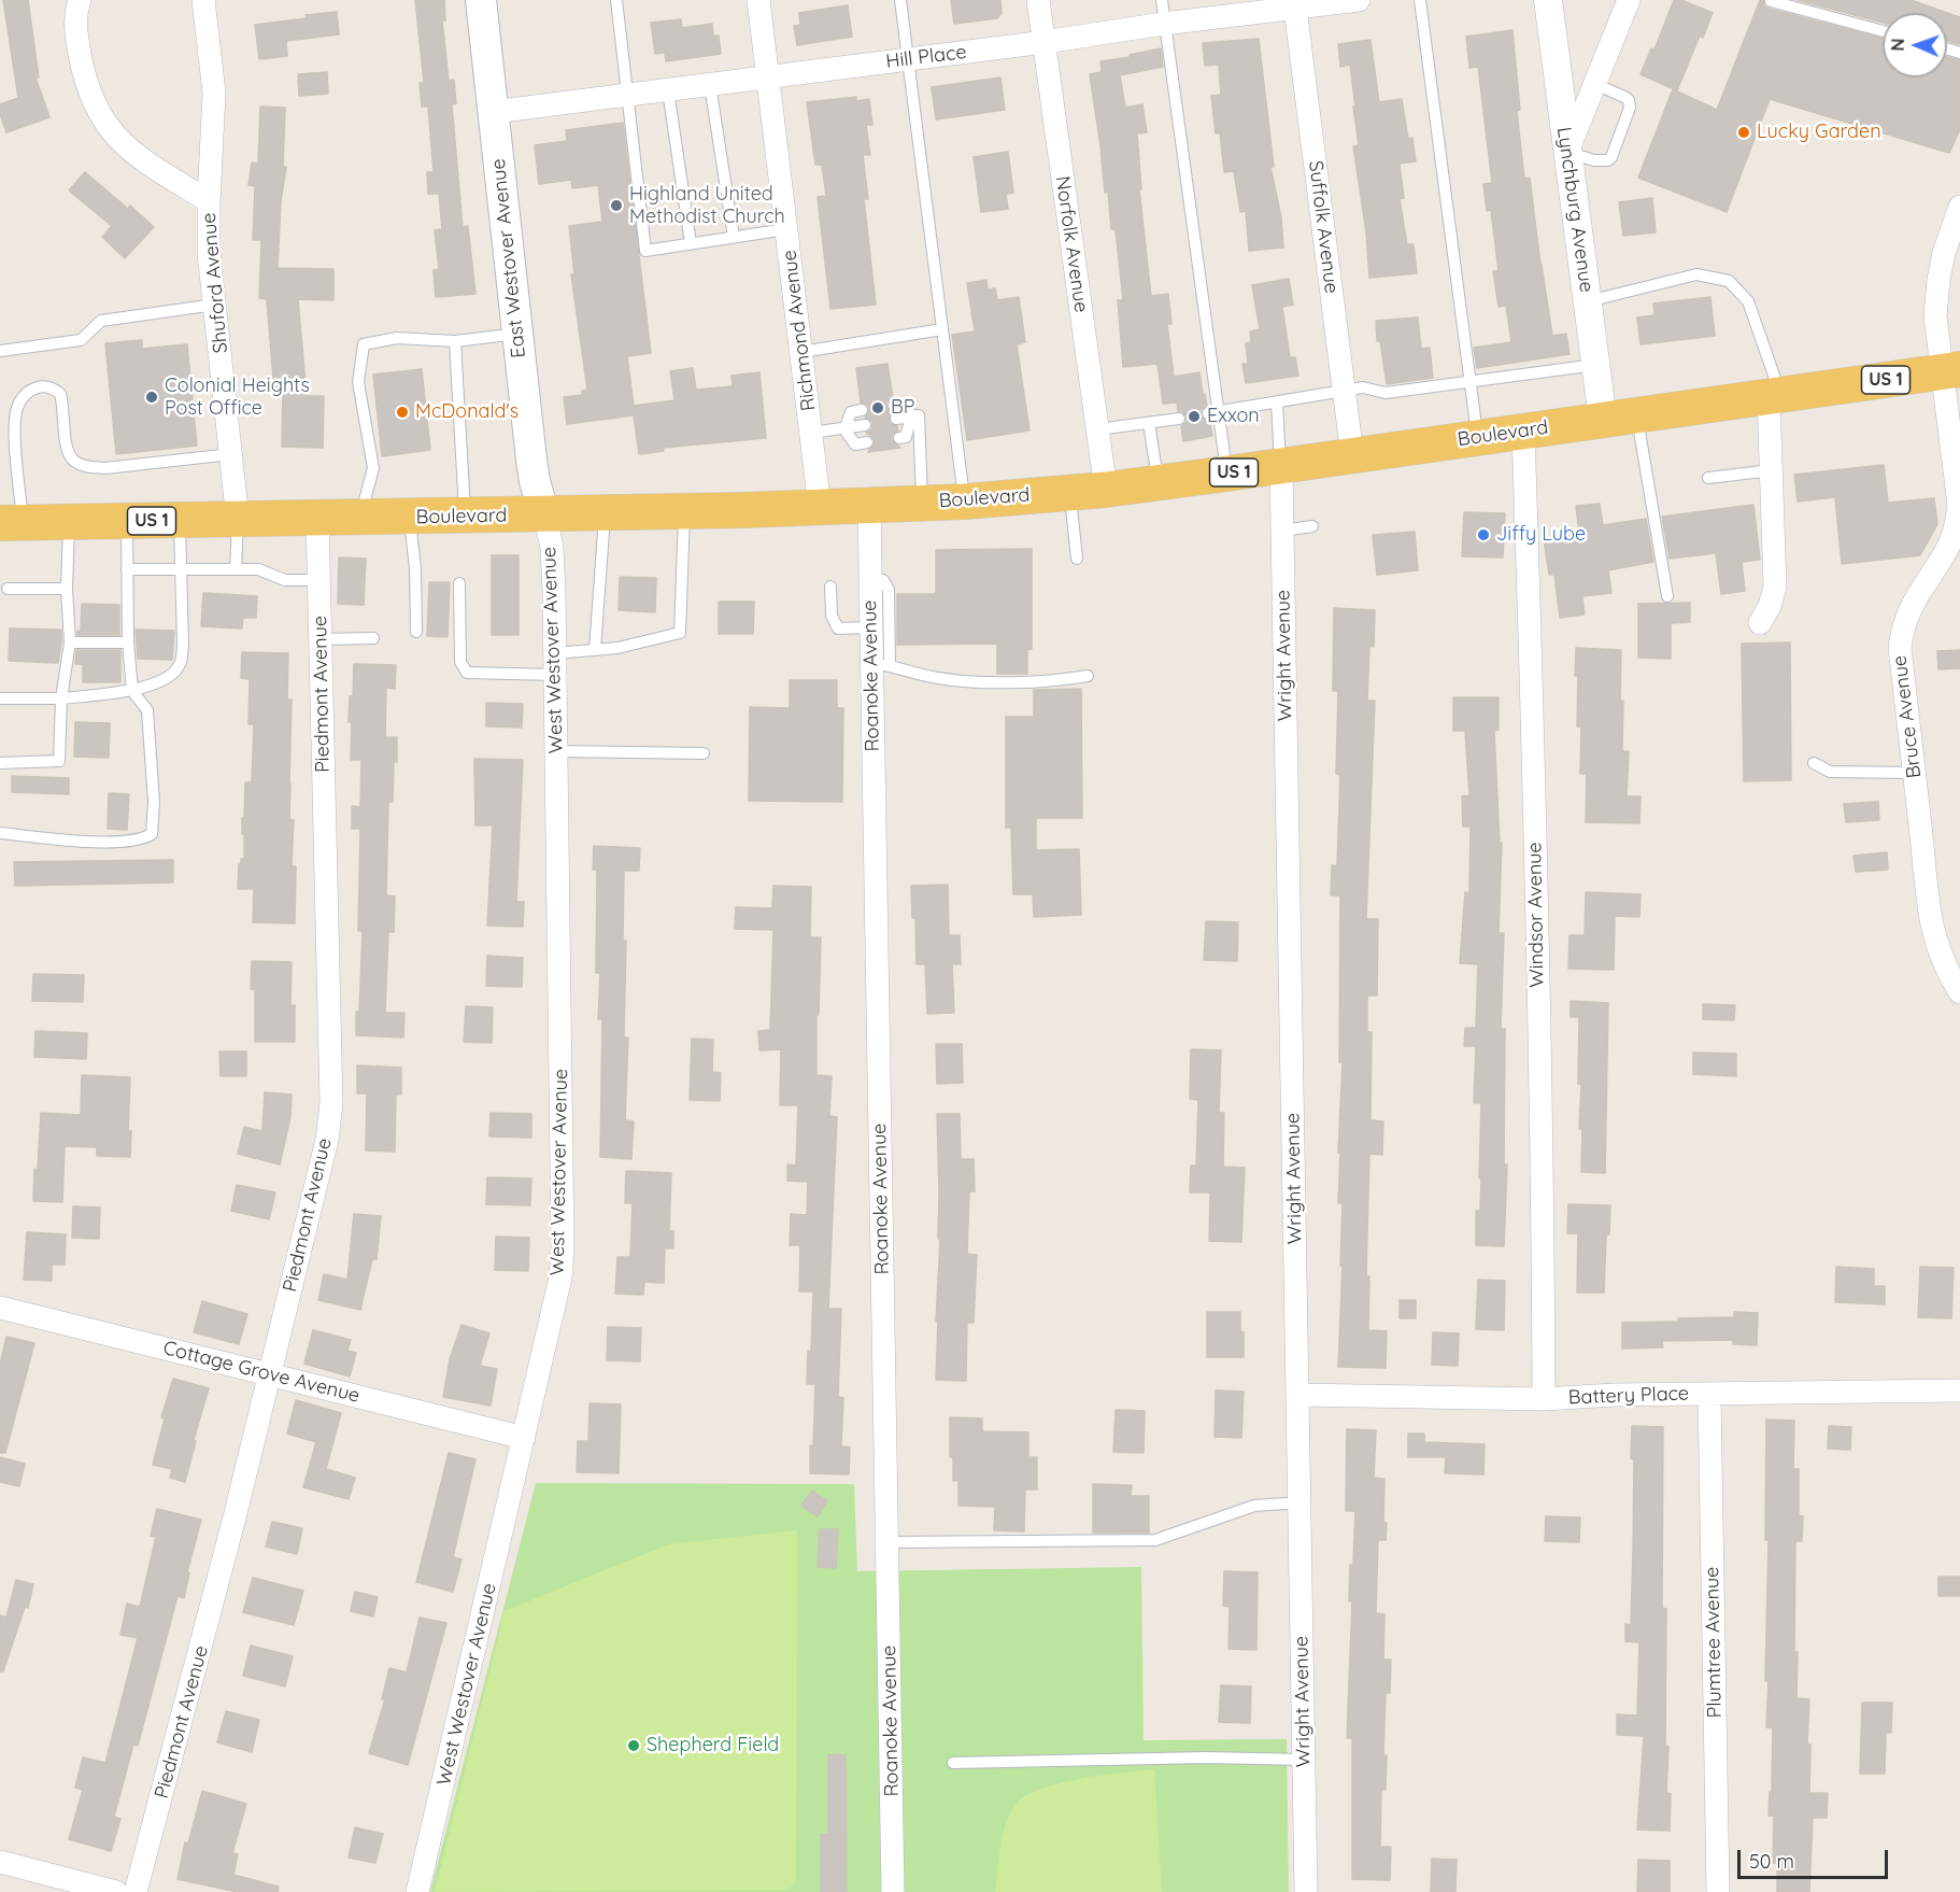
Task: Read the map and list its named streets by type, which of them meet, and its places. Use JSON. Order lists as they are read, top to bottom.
{
  "streets": {
    "main road": ["East Westover Avenue", "US 1", "Boulevard"],
    "street": [
      "Hill Place",
      "Lynchburg Avenue",
      "Suffolk Avenue",
      "Norfolk Avenue",
      "Shuford Avenue",
      "Richmond Avenue",
      "West Westover Avenue",
      "Wright Avenue",
      "Roanoke Avenue",
      "Piedmont Avenue",
      "Bruce Avenue",
      "Windsor Avenue",
      "Cottage Grove Avenue",
      "Battery Place",
      "Plumtree Avenue"
    ]
  },
  "crossings": [
    ["Hill Place", "Suffolk Avenue"],
    ["Hill Place", "Norfolk Avenue"],
    ["Hill Place", "East Westover Avenue"],
    ["Hill Place", "Richmond Avenue"],
    ["Lynchburg Avenue", "Boulevard"],
    ["Suffolk Avenue", "Boulevard"],
    ["Norfolk Avenue", "Boulevard"],
    ["East Westover Avenue", "Boulevard"],
    ["East Westover Avenue", "West Westover Avenue"],
    ["Shuford Avenue", "Boulevard"],
    ["Richmond Avenue", "Boulevard"],
    ["Boulevard", "West Westover Avenue"],
    ["Boulevard", "Wright Avenue"],
    ["Boulevard", "Roanoke Avenue"],
    ["Boulevard", "Piedmont Avenue"],
    ["Boulevard", "Bruce Avenue"],
    ["Boulevard", "Windsor Avenue"],
    ["West Westover Avenue", "Cottage Grove Avenue"],
    ["Wright Avenue", "Battery Place"],
    ["Piedmont Avenue", "Cottage Grove Avenue"],
    ["Windsor Avenue", "Battery Place"],
    ["Battery Place", "Plumtree Avenue"]
  ],
  "places": [
    "Lucky Garden",
    "Highland United Methodist Church",
    "Colonial Heights Post Office",
    "BP",
    "McDonald's",
    "Exxon",
    "Jiffy Lube",
    "Shepherd Field"
  ],
  "scale_bar": "50 m",
  "north": "left"
}
